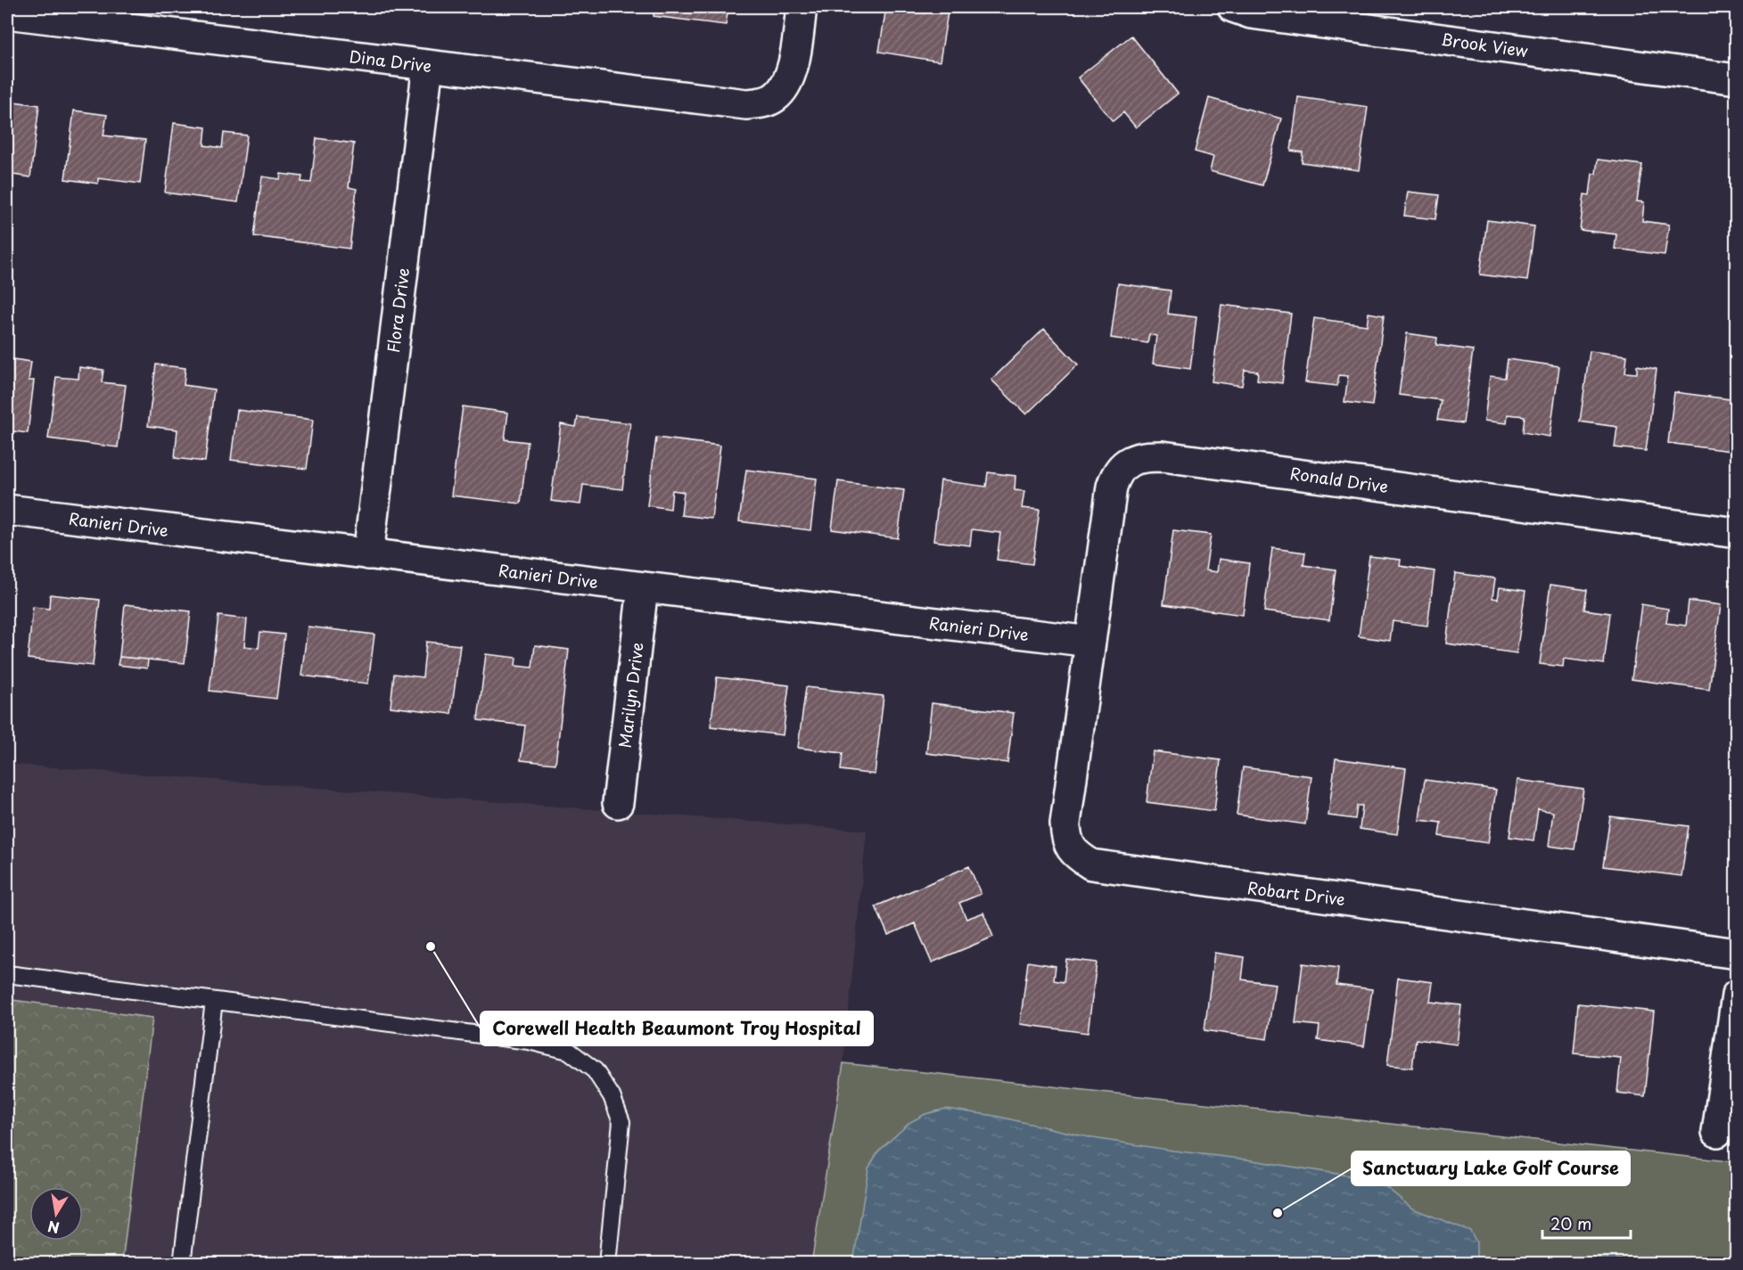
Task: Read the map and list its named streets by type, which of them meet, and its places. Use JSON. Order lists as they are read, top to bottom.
{
  "streets": {
    "street": [
      "Brook View",
      "Dina Drive",
      "Flora Drive",
      "Ronald Drive",
      "Ranieri Drive",
      "Marilyn Drive",
      "Robart Drive"
    ]
  },
  "crossings": [
    ["Dina Drive", "Flora Drive"],
    ["Flora Drive", "Ranieri Drive"],
    ["Ronald Drive", "Ranieri Drive"],
    ["Ronald Drive", "Robart Drive"],
    ["Ranieri Drive", "Marilyn Drive"],
    ["Ranieri Drive", "Robart Drive"]
  ],
  "places": ["Corewell Health Beaumont Troy Hospital", "Sanctuary Lake Golf Course"],
  "scale_bar": "20 m",
  "north": "bottom"
}
